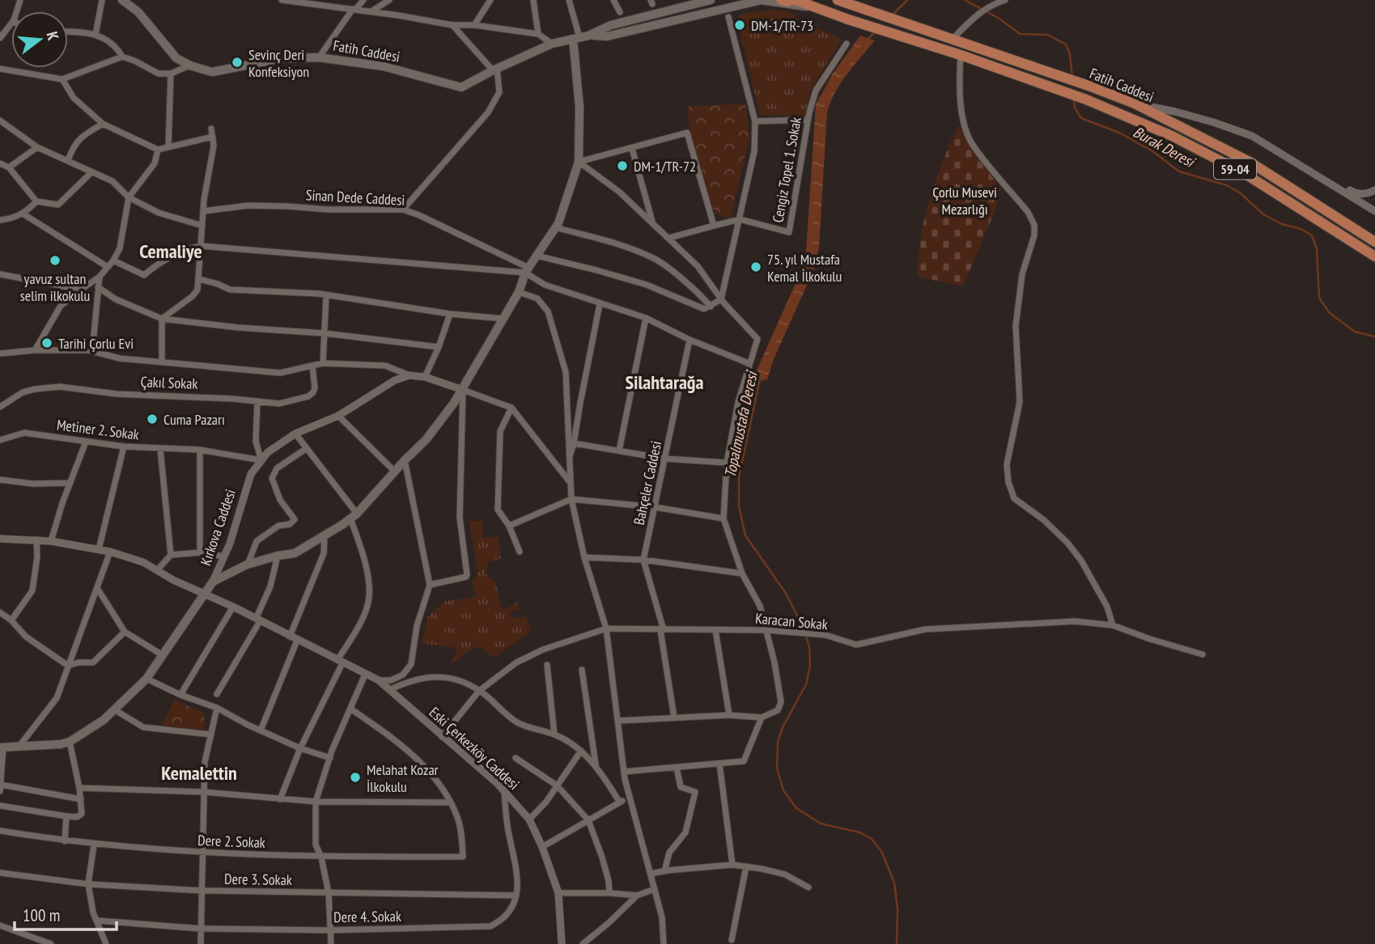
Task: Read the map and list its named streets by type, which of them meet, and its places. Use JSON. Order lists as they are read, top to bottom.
{
  "streets": {
    "main road": ["Fatih Caddesi", "59-04", "Kırkova Caddesi"],
    "street": [
      "Cengiz Topel 1. Sokak",
      "Sinan Dede Caddesi",
      "Çakıl Sokak",
      "Metiner 2. Sokak",
      "Bahçeler Caddesi",
      "Karacan Sokak",
      "Eski Çerkezköy Caddesi",
      "Dere 2. Sokak",
      "Dere 3. Sokak",
      "Dere 4. Sokak"
    ]
  },
  "crossings": [
    ["Fatih Caddesi", "59-04"],
    ["Sinan Dede Caddesi", "Bahçeler Caddesi"],
    ["Metiner 2. Sokak", "Kırkova Caddesi"],
    ["Bahçeler Caddesi", "Karacan Sokak"],
    ["Kırkova Caddesi", "Eski Çerkezköy Caddesi"],
    ["Karacan Sokak", "Eski Çerkezköy Caddesi"],
    ["Dere 3. Sokak", "Dere 4. Sokak"]
  ],
  "districts": ["Cemaliye", "Silahtarağa", "Kemalettin"],
  "water": ["Burak Deresi", "Topalmustafa Deresi"],
  "parks": ["Çorlu Musevi Mezarlığı"],
  "places": [
    "DM-1/TR-73",
    "Sevinç Deri Konfeksiyon",
    "DM-1/TR-72",
    "yavuz sultan selim ilkokulu",
    "75. yıl Mustafa Kemal İlkokulu",
    "Tarihi Çorlu Evi",
    "Cuma Pazarı",
    "Melahat Kozar İlkokulu"
  ],
  "scale_bar": "100 m",
  "north": "right"
}
